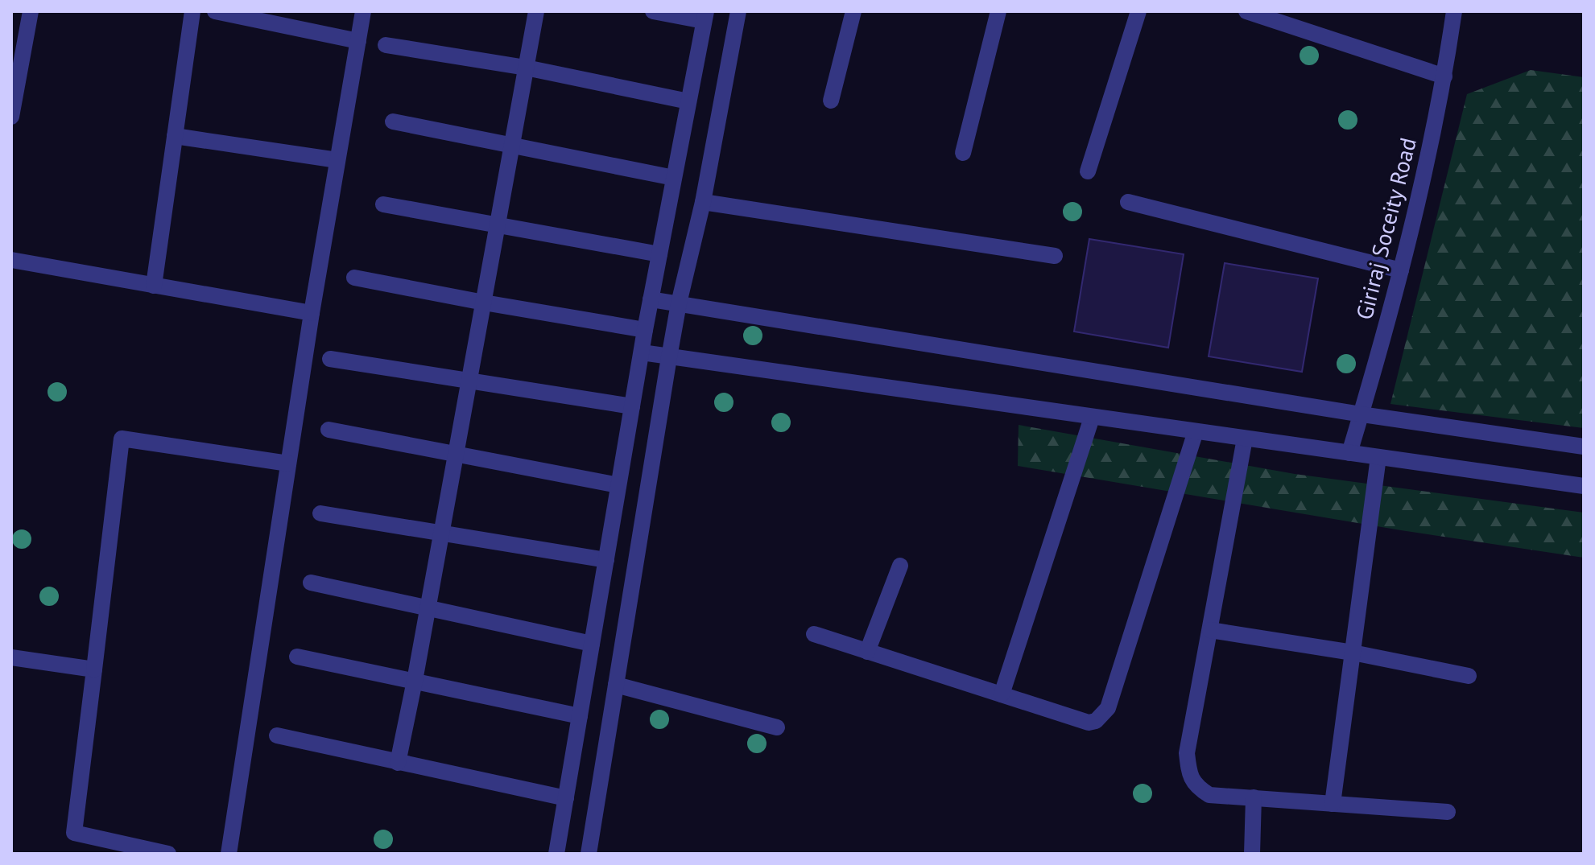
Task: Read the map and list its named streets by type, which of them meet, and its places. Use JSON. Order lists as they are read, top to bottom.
{
  "streets": {
    "street": ["Giriraj Soceity Road"]
  }
}
